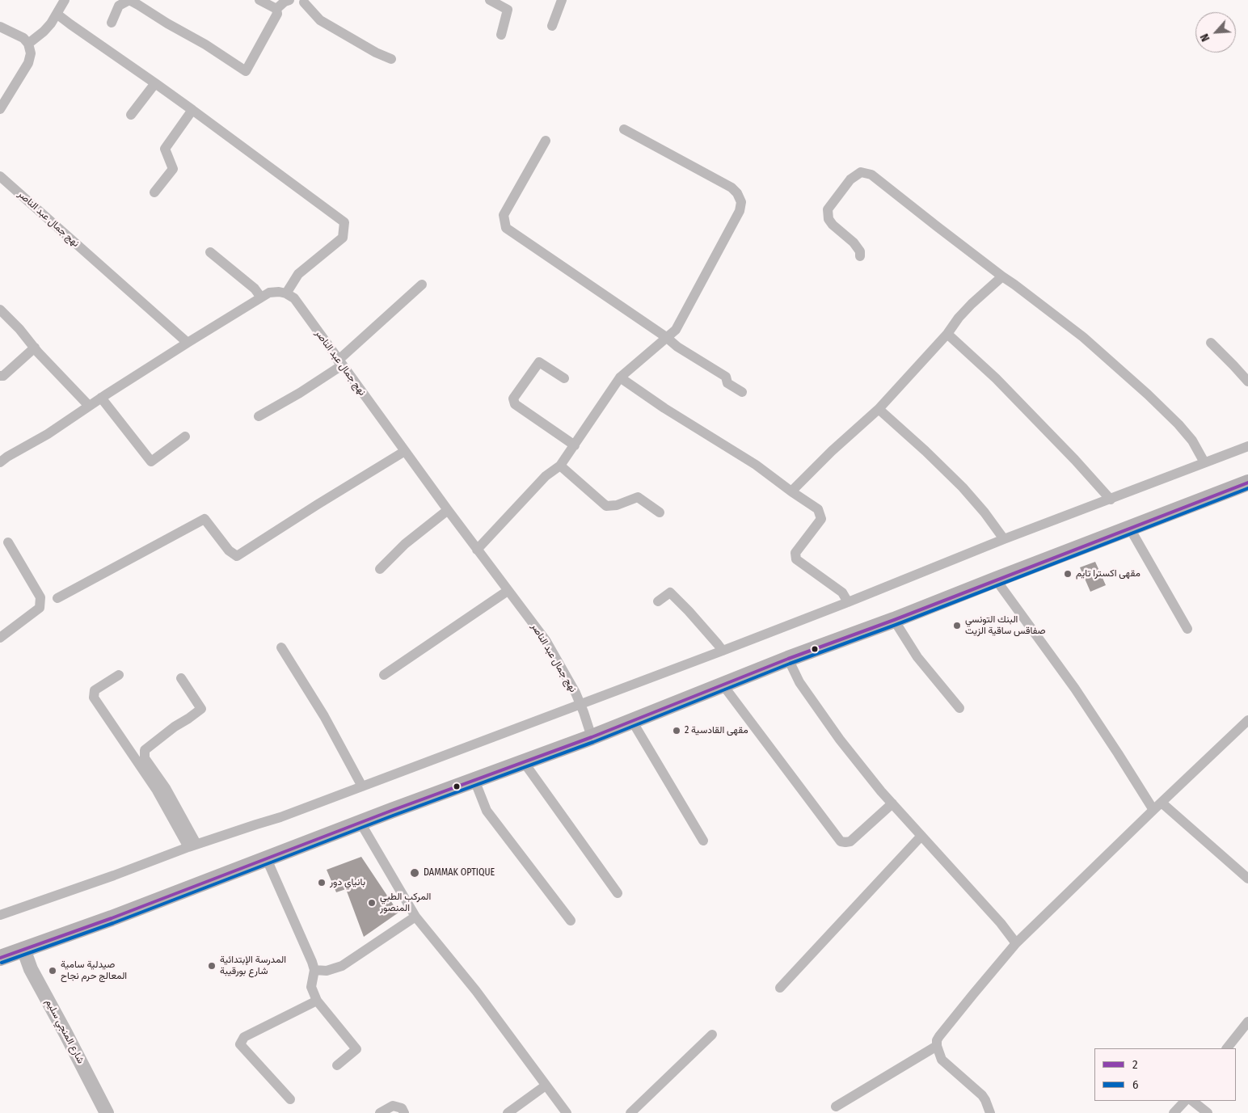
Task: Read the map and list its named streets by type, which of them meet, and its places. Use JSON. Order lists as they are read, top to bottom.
{
  "streets": {
    "street": ["نهج جمال عبد الناصر", "شارع المنجي سليم"]
  },
  "places": [
    "مقهى اكسترا تايم",
    "البنك التونسي صفاقس ساقية الزيت",
    "مقهى القادسية 2",
    "DAMMAK OPTIQUE",
    "بانياي دور",
    "المركب الطبي المنصور",
    "المدرسة الإبتدائية شارع بورقيبة",
    "صيدلية سامية المعالج حرم نجاح"
  ],
  "lines": ["transit line 2", "transit line 6"],
  "legend": ["2", "6"],
  "north": "bottom left"
}
